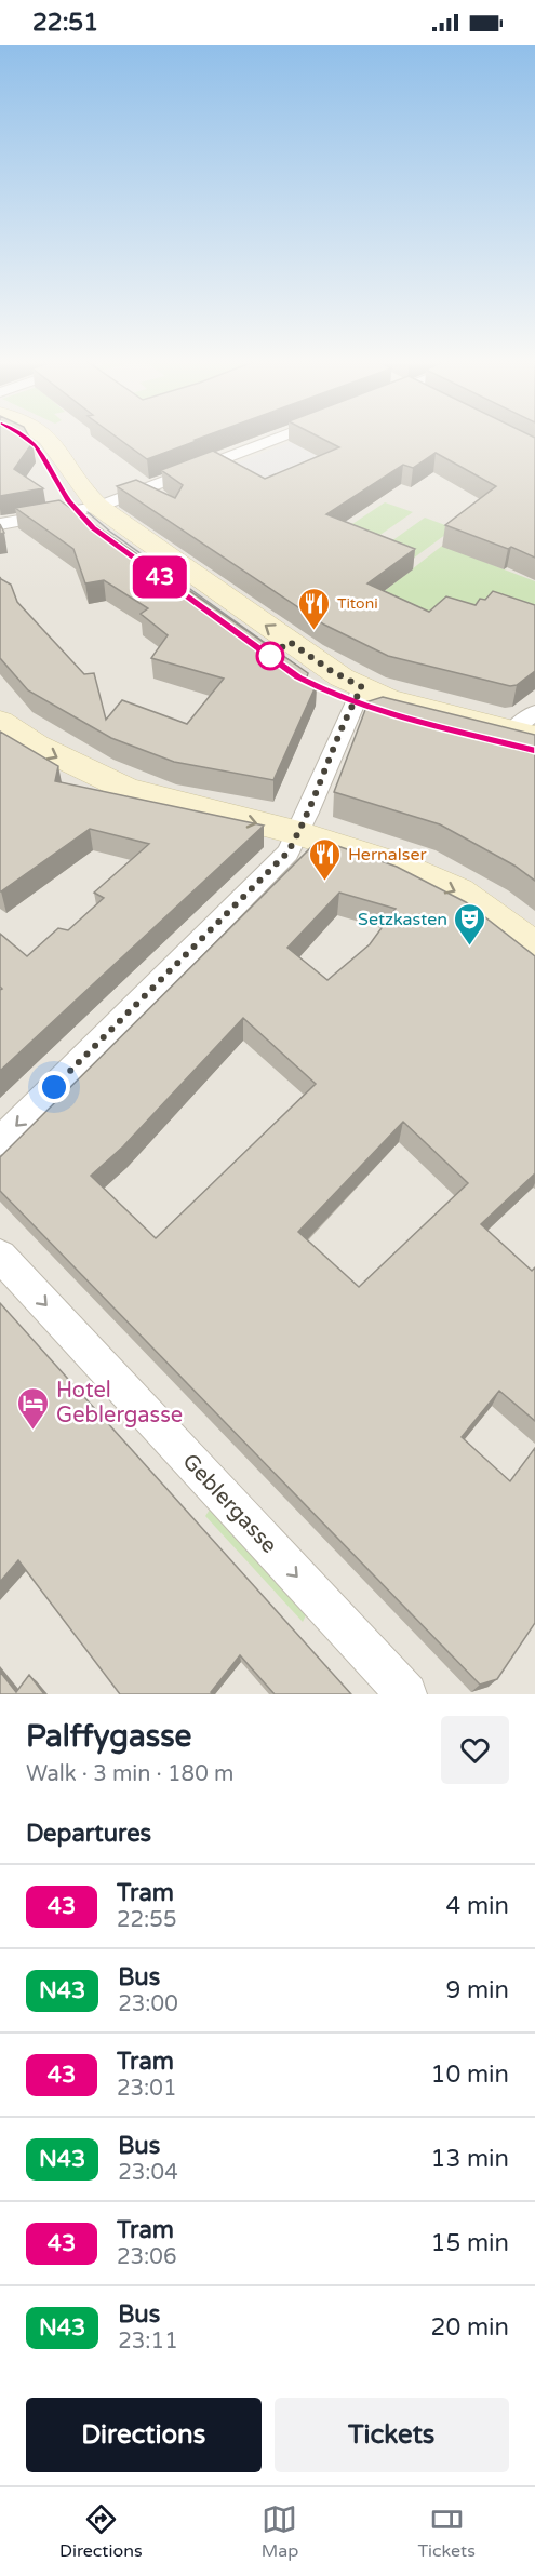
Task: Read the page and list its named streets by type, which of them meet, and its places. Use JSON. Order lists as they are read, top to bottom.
{
  "streets": {
    "street": ["Geblergasse"]
  },
  "one_way": ["Geblergasse"],
  "places": {
    "restaurant": ["Titoni", "Hernalser"],
    "theatre": ["Setzkasten"],
    "hotel": ["Hotel Geblergasse"]
  },
  "lines": ["tram line 43"],
  "page": {
    "status": "22:51",
    "on_map": "43",
    "heading": [
      ["Palffygasse", "Walk · 3 min · 180 m"],
      "Departures"
    ],
    "list": [
      {
        "mark": "43",
        "name": "Tram",
        "note": "22:55",
        "value": "4 min"
      },
      {
        "mark": "N43",
        "name": "Bus",
        "note": "23:00",
        "value": "9 min"
      },
      {
        "mark": "43",
        "name": "Tram",
        "note": "23:01",
        "value": "10 min"
      },
      {
        "mark": "N43",
        "name": "Bus",
        "note": "23:04",
        "value": "13 min"
      },
      {
        "mark": "43",
        "name": "Tram",
        "note": "23:06",
        "value": "15 min"
      },
      {
        "mark": "N43",
        "name": "Bus",
        "note": "23:11",
        "value": "20 min"
      }
    ],
    "buttons": ["Directions", "Tickets"],
    "tabs": ["Directions", "Map", "Tickets"]
  }
}
